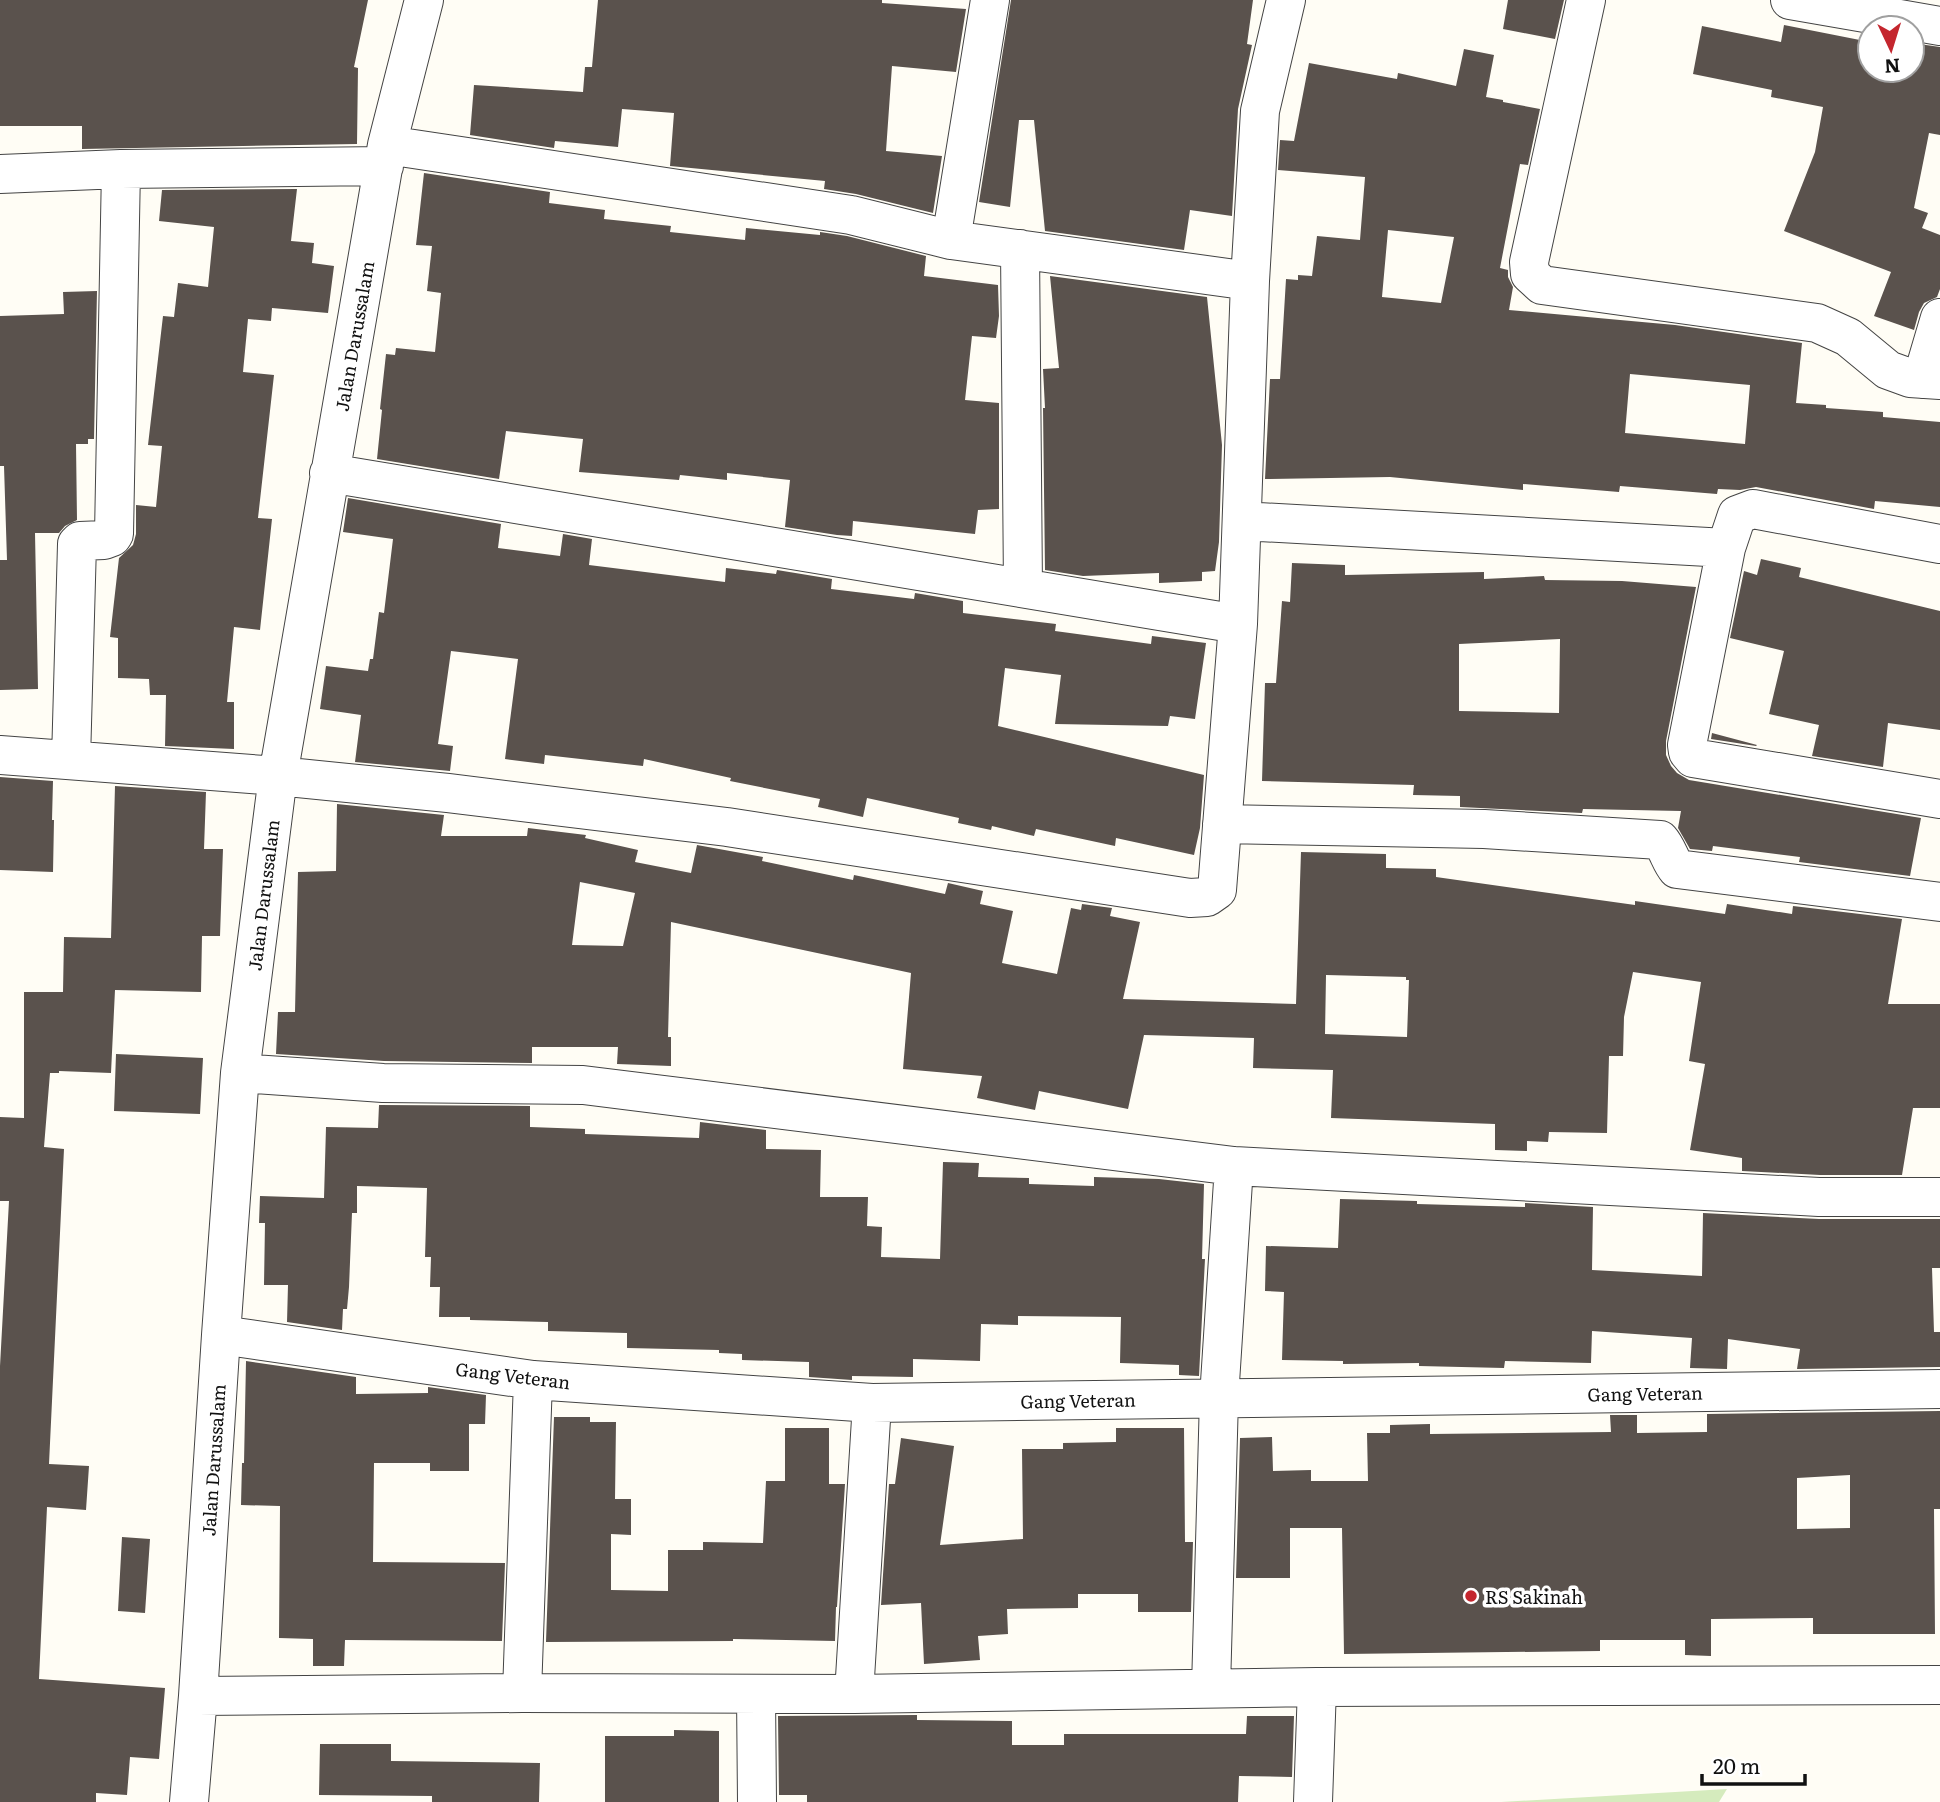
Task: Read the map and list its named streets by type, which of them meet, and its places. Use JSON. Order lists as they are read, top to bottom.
{
  "streets": {
    "street": ["Jalan Darussalam", "Gang Veteran"]
  },
  "crossings": [
    ["Jalan Darussalam", "Gang Veteran"]
  ],
  "places": ["RS Sakinah"],
  "scale_bar": "20 m",
  "north": "bottom"
}
